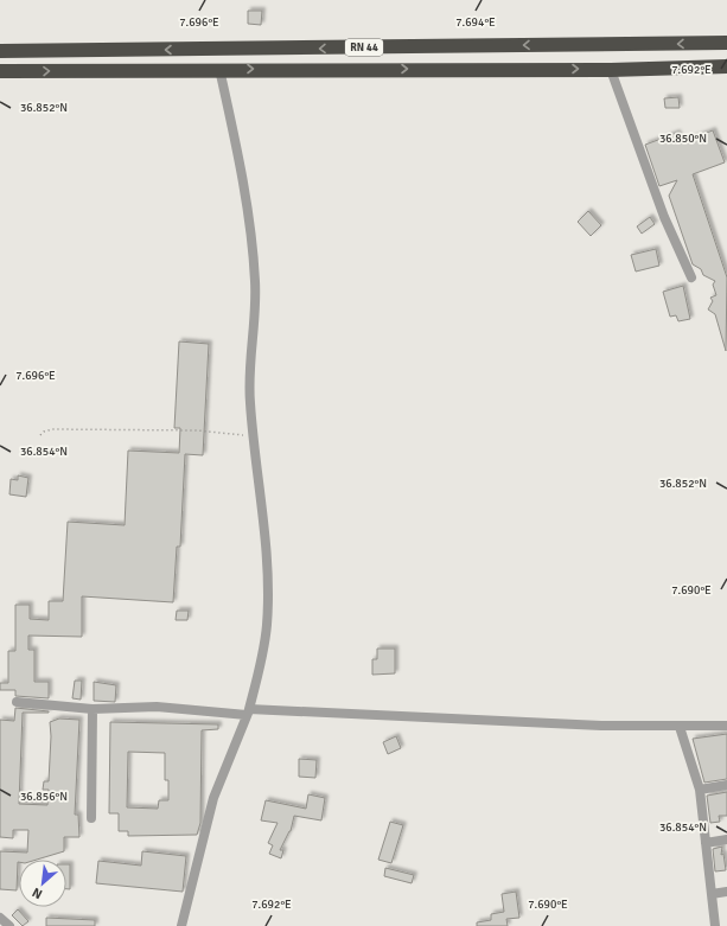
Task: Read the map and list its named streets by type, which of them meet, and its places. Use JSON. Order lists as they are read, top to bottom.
{
  "streets": {
    "highway": ["RN 44"]
  },
  "north": "bottom left",
  "coordinates": [
    "7.696°E",
    "7.694°E",
    "7.692°E",
    "36.852°N",
    "36.850°N",
    "36.854°N",
    "7.690°E",
    "36.856°N"
  ]
}
